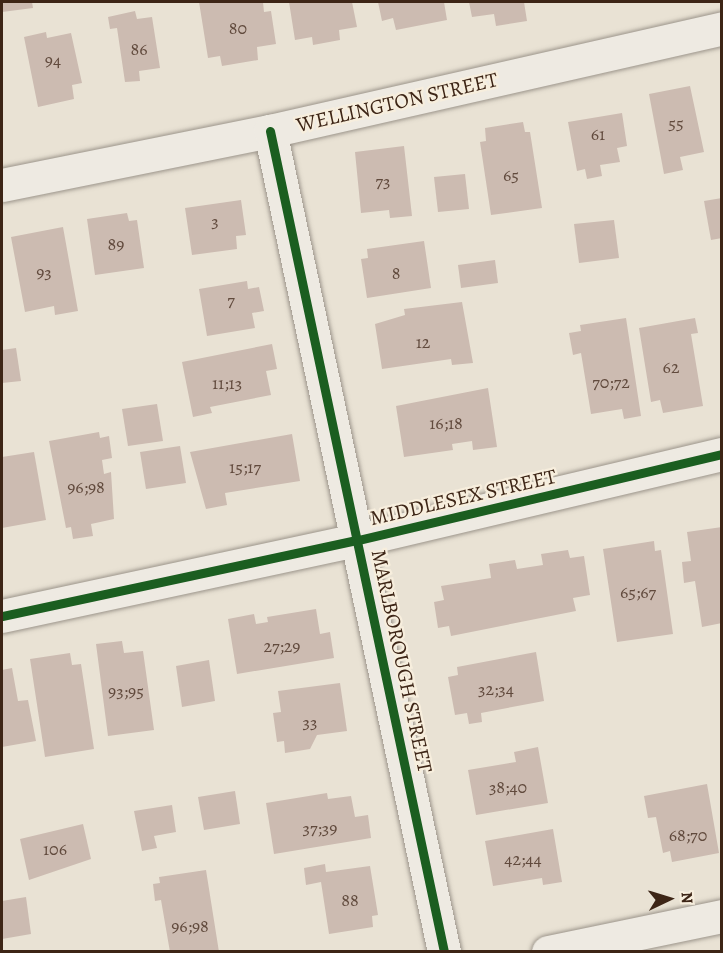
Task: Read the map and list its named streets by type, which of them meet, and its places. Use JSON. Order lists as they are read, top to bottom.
{
  "streets": {
    "street": ["WELLINGTON STREET", "MIDDLESEX STREET", "MARLBOROUGH STREET"]
  },
  "crossings": [
    ["WELLINGTON STREET", "MARLBOROUGH STREET"],
    ["MIDDLESEX STREET", "MARLBOROUGH STREET"]
  ],
  "house_numbers": [
    "80",
    "86",
    "94",
    "55",
    "61",
    "65",
    "73",
    "3",
    "89",
    "93",
    "8",
    "7",
    "12",
    "62",
    "70;72",
    "11;13",
    "16;18",
    "15;17",
    "96;98",
    "65;67",
    "27;29",
    "32;34",
    "93;95",
    "33",
    "38;40",
    "37;39",
    "68;70",
    "106",
    "42;44",
    "88",
    "96;98"
  ],
  "north": "right"
}
